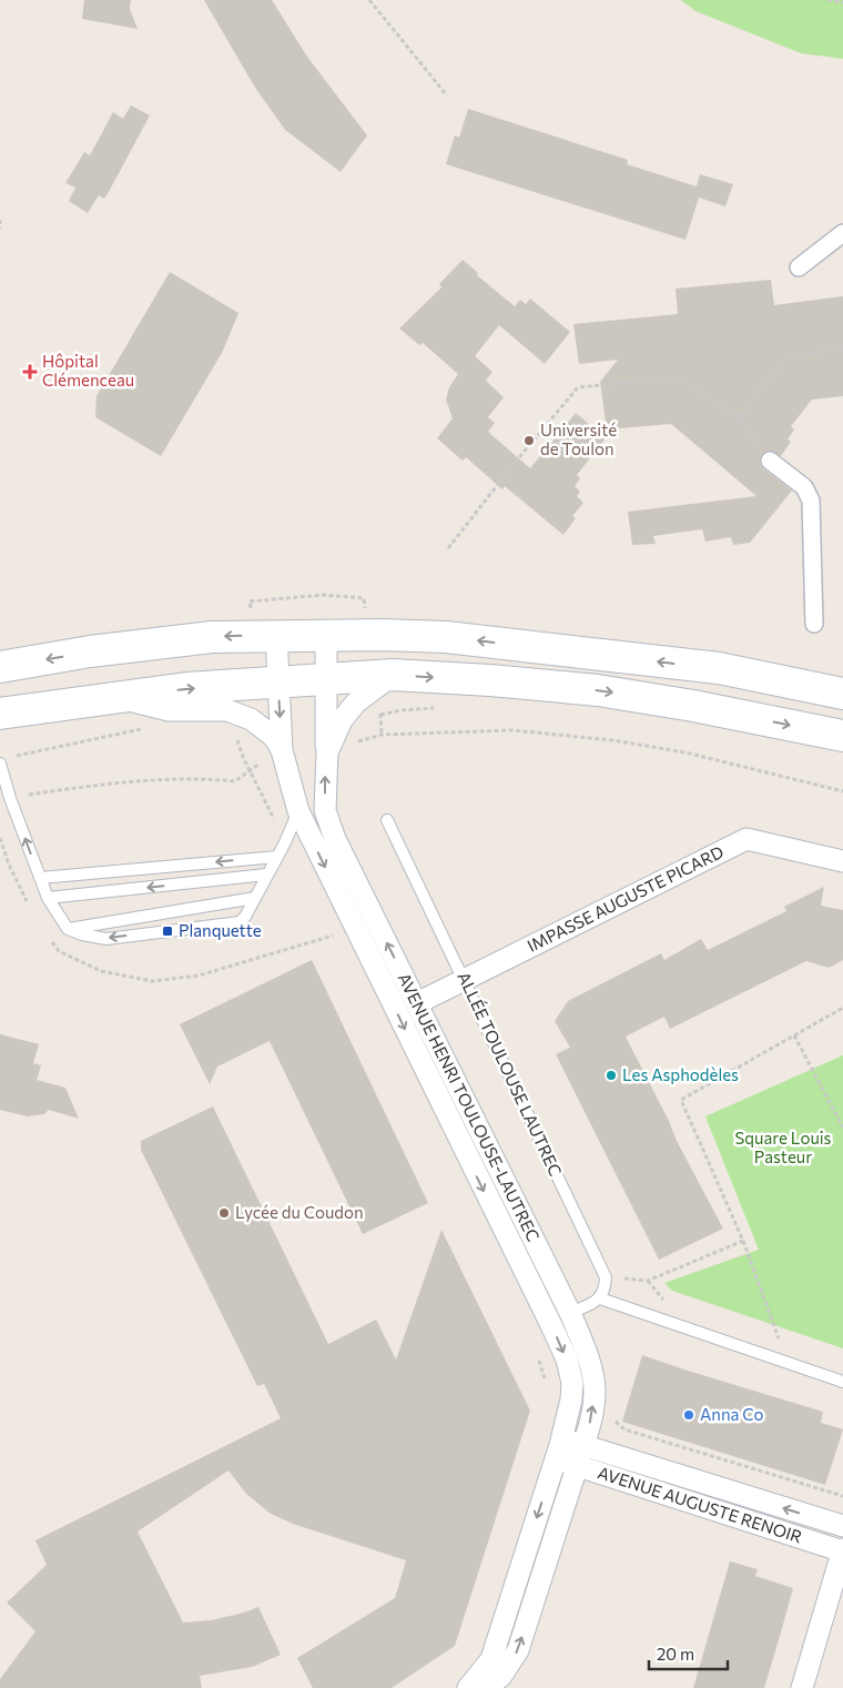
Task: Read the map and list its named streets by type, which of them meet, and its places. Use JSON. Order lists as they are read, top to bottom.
{
  "streets": {
    "street": ["IMPASSE AUGUSTE PICARD", "AVENUE HENRI TOULOUSE-LAUTREC", "AVENUE AUGUSTE RENOIR"],
    "lane": ["ALLÉE TOULOUSE LAUTREC"]
  },
  "crossings": [
    ["IMPASSE AUGUSTE PICARD", "ALLÉE TOULOUSE LAUTREC"],
    ["IMPASSE AUGUSTE PICARD", "AVENUE HENRI TOULOUSE-LAUTREC"],
    ["AVENUE HENRI TOULOUSE-LAUTREC", "AVENUE AUGUSTE RENOIR"]
  ],
  "parks": ["Square Louis Pasteur"],
  "places": {
    "health": ["Hôpital Clémenceau"],
    "other": [
      "Université de Toulon",
      "Les Asphodèles",
      "Lycée du Coudon",
      "Anna Co"
    ],
    "transit": ["Planquette"]
  },
  "scale_bar": "20 m"
}
